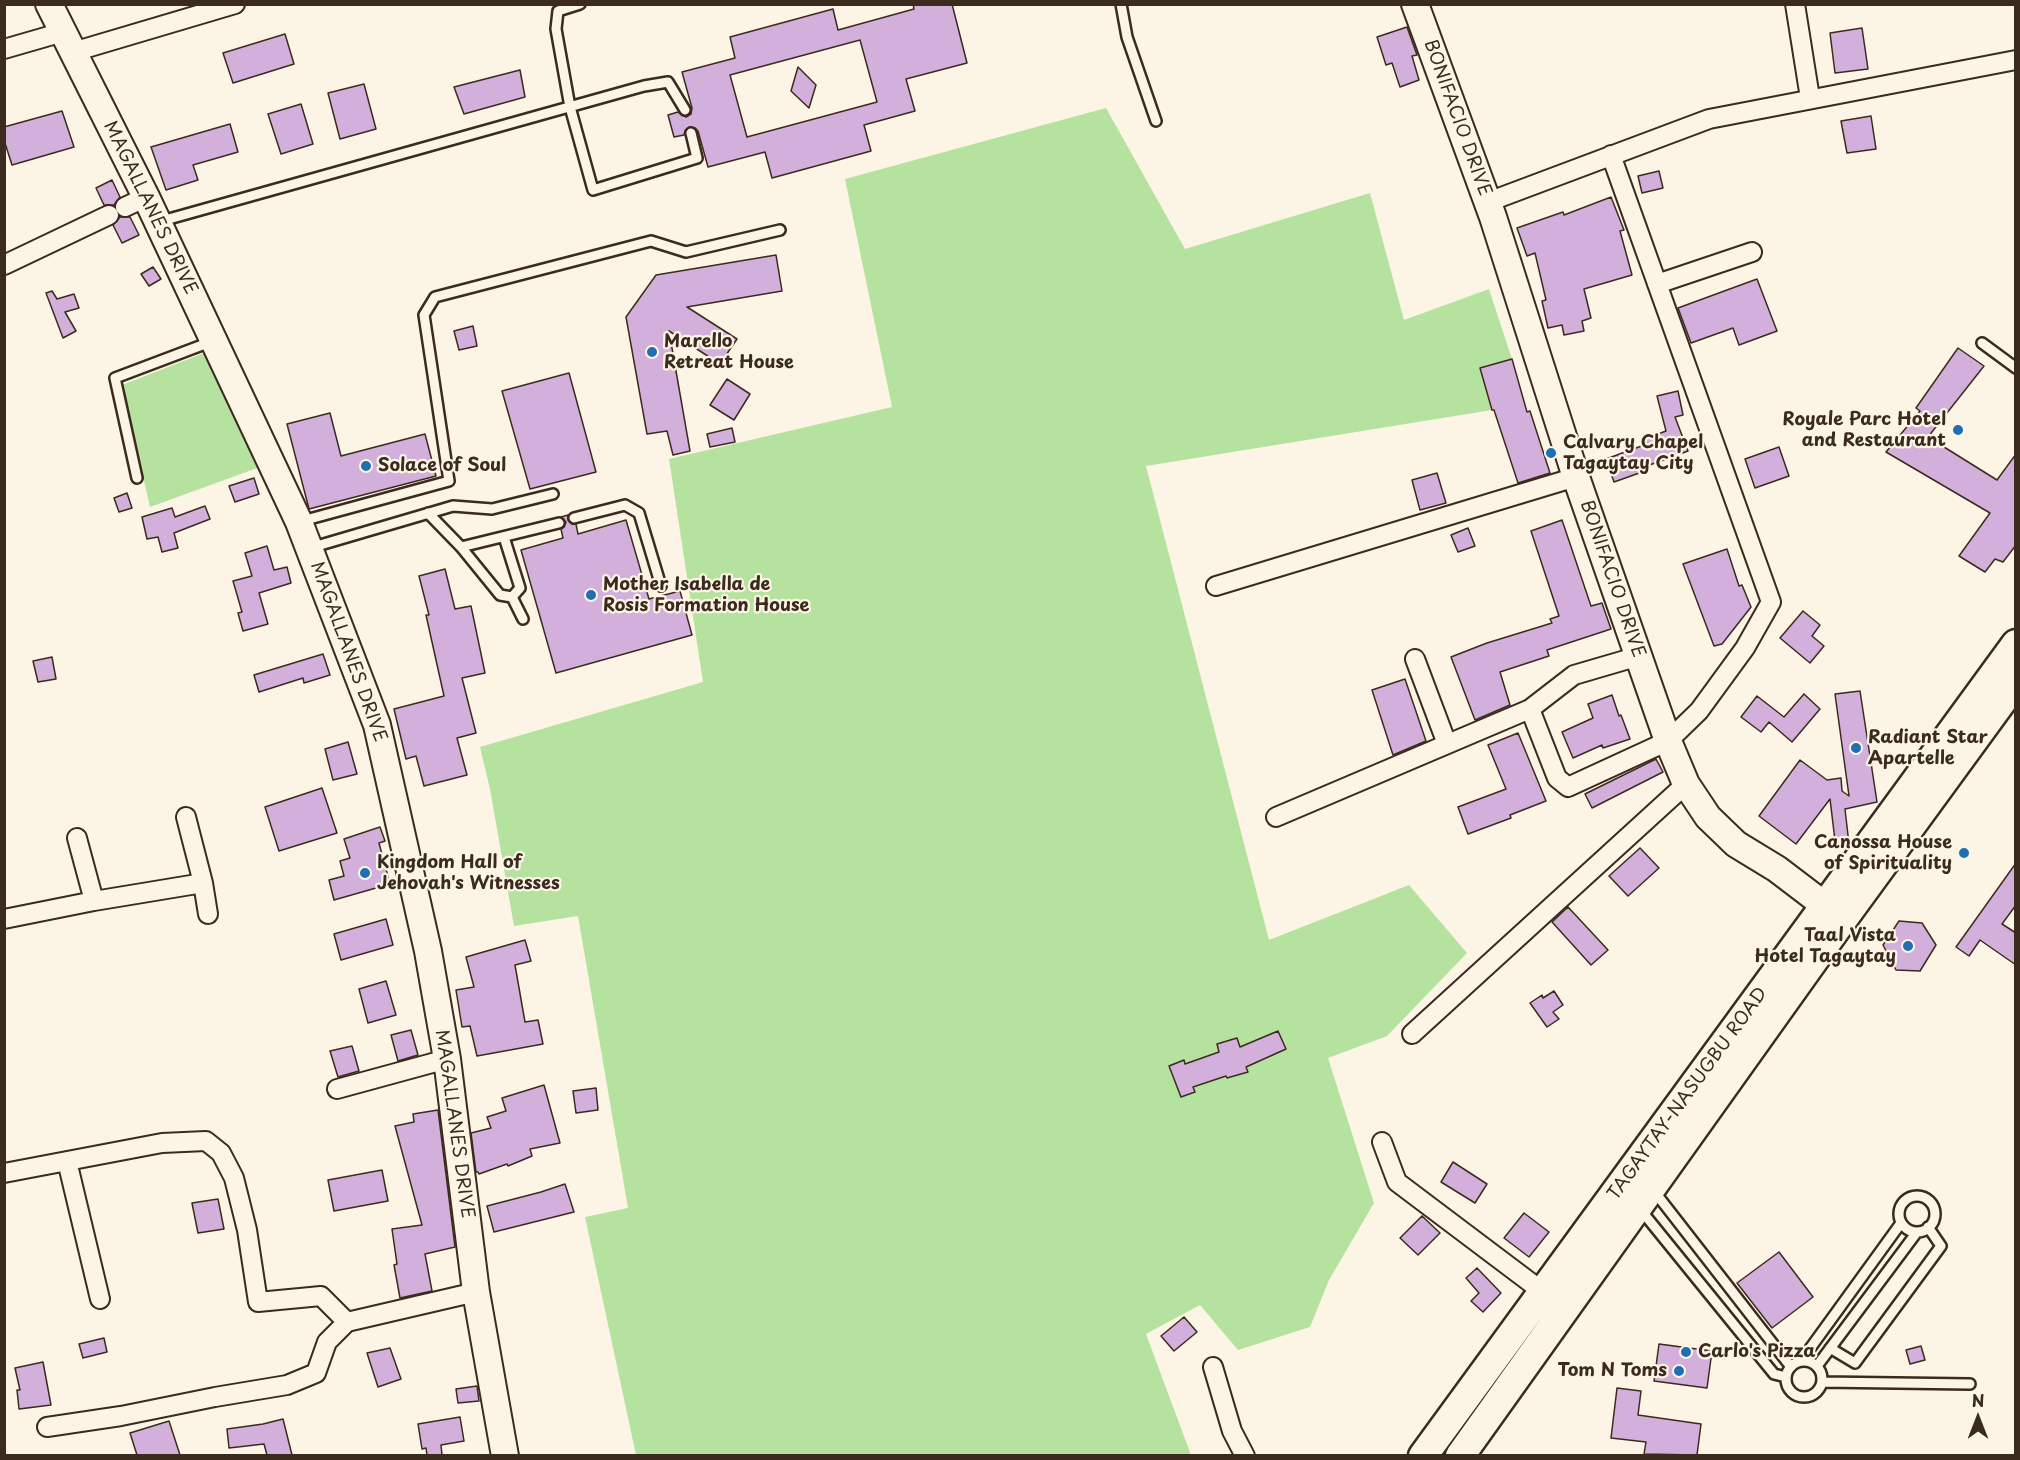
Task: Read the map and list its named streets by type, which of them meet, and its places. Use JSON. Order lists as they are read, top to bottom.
{
  "streets": {
    "main road": ["TAGAYTAY-NASUGBU ROAD"],
    "street": ["BONIFACIO DRIVE", "MAGALLANES DRIVE"]
  },
  "crossings": [
    ["BONIFACIO DRIVE", "TAGAYTAY-NASUGBU ROAD"]
  ],
  "places": [
    "Marello Retreat House",
    "Royale Parc Hotel and Restaurant",
    "Calvary Chapel Tagaytay City",
    "Solace of Soul",
    "Mother Isabella de Rosis Formation House",
    "Radiant Star Apartelle",
    "Canossa House of Spirituality",
    "Kingdom Hall of Jehovah's Witnesses",
    "Taal Vista Hotel Tagaytay",
    "Carlo's Pizza",
    "Tom N Toms"
  ],
  "north": "top"
}
